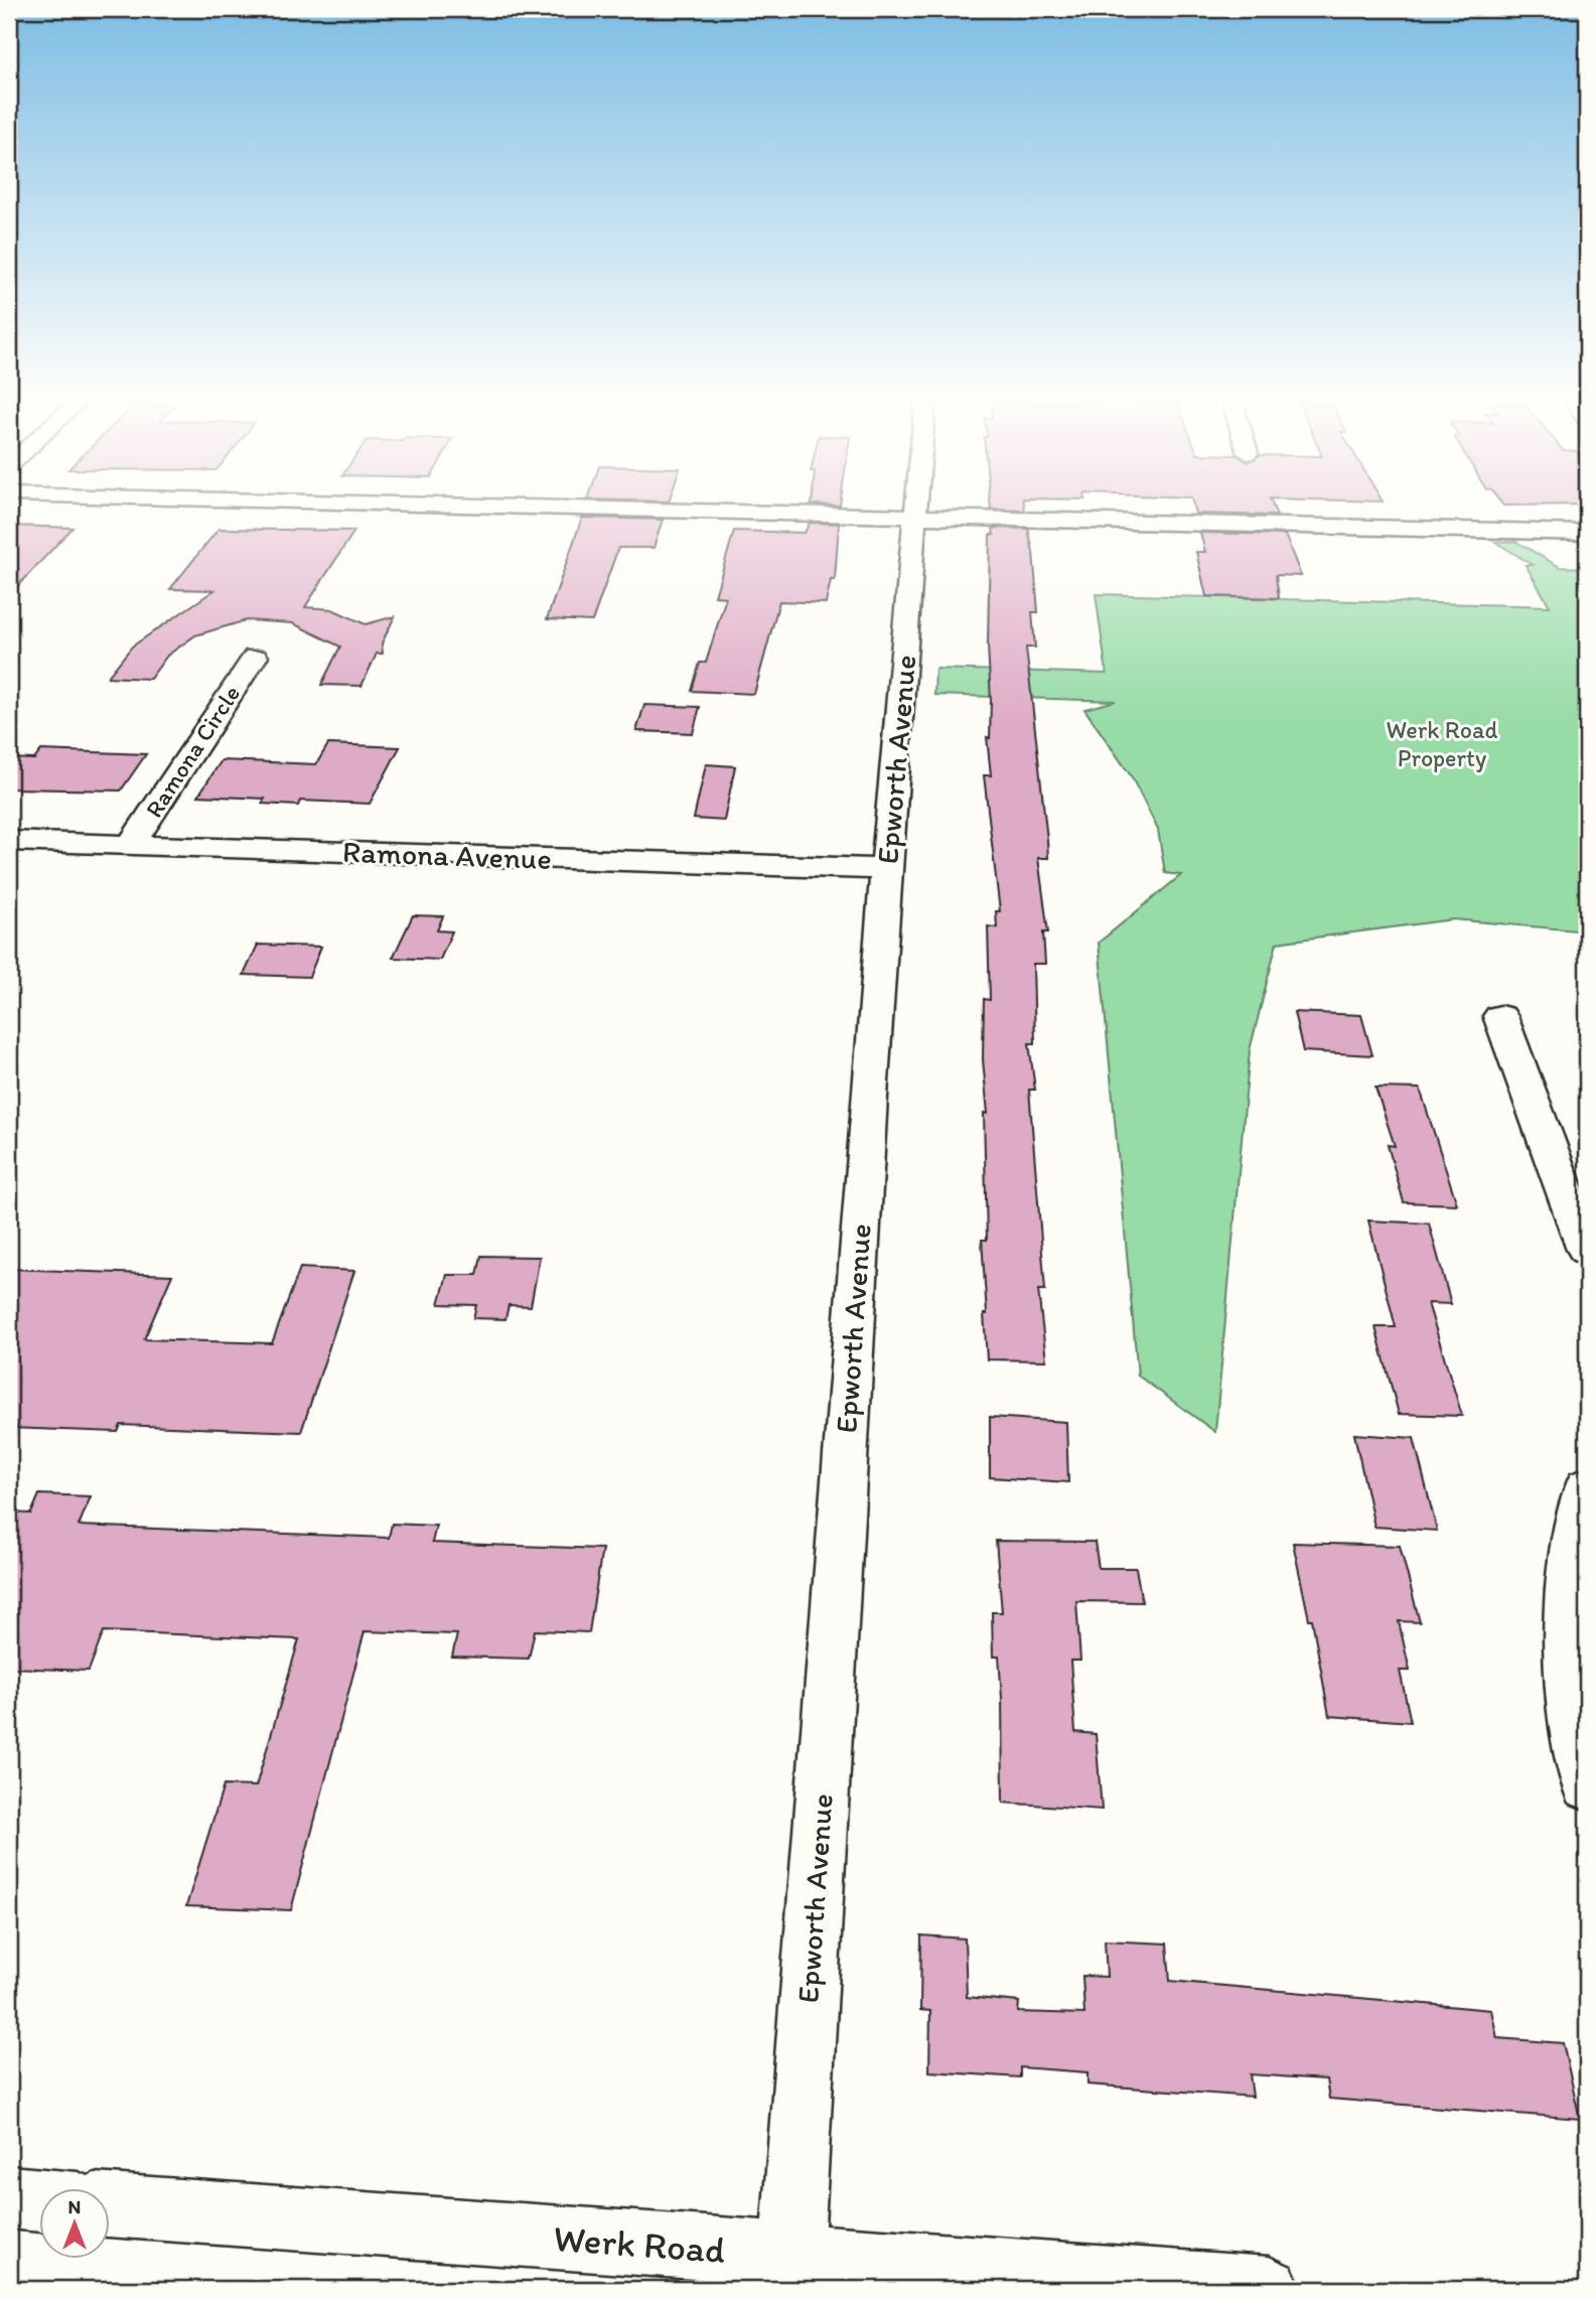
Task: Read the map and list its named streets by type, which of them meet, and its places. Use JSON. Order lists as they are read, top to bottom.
{
  "streets": {
    "street": [
      "Ramona Circle",
      "Epworth Avenue",
      "Ramona Avenue",
      "Werk Road"
    ]
  },
  "crossings": [
    ["Ramona Circle", "Ramona Avenue"],
    ["Epworth Avenue", "Ramona Avenue"],
    ["Epworth Avenue", "Werk Road"]
  ],
  "parks": ["Werk Road Property"],
  "north": "top"
}
